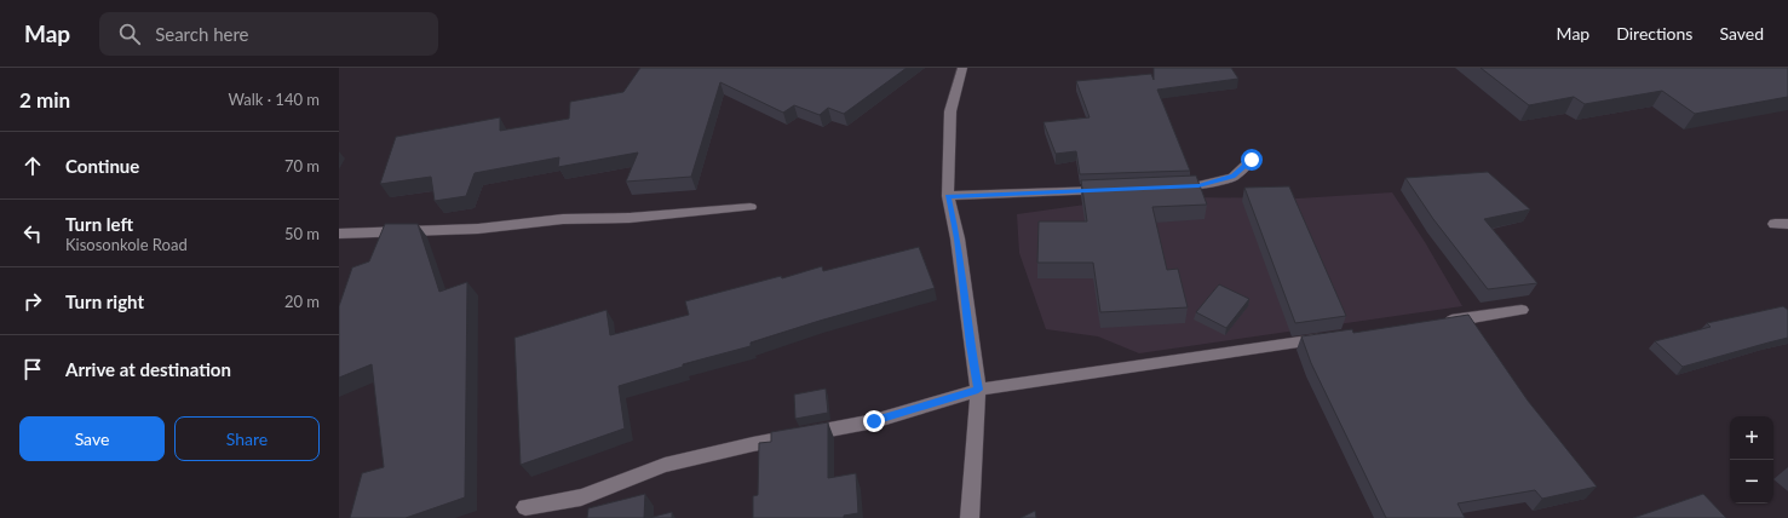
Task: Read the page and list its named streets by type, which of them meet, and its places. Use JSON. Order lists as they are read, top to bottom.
{
  "page": {
    "header": "Map",
    "search": "Search here",
    "nav": ["Map", "Directions", "Saved"],
    "heading": ["2 min", "Walk · 140 m"],
    "list": [
      ["Continue", "70 m"],
      ["Turn left", "Kisosonkole Road", "50 m"],
      ["Turn right", "20 m"],
      "Arrive at destination"
    ],
    "buttons": ["Save", "Share"],
    "map_buttons": ["+", "−"]
  }
}
